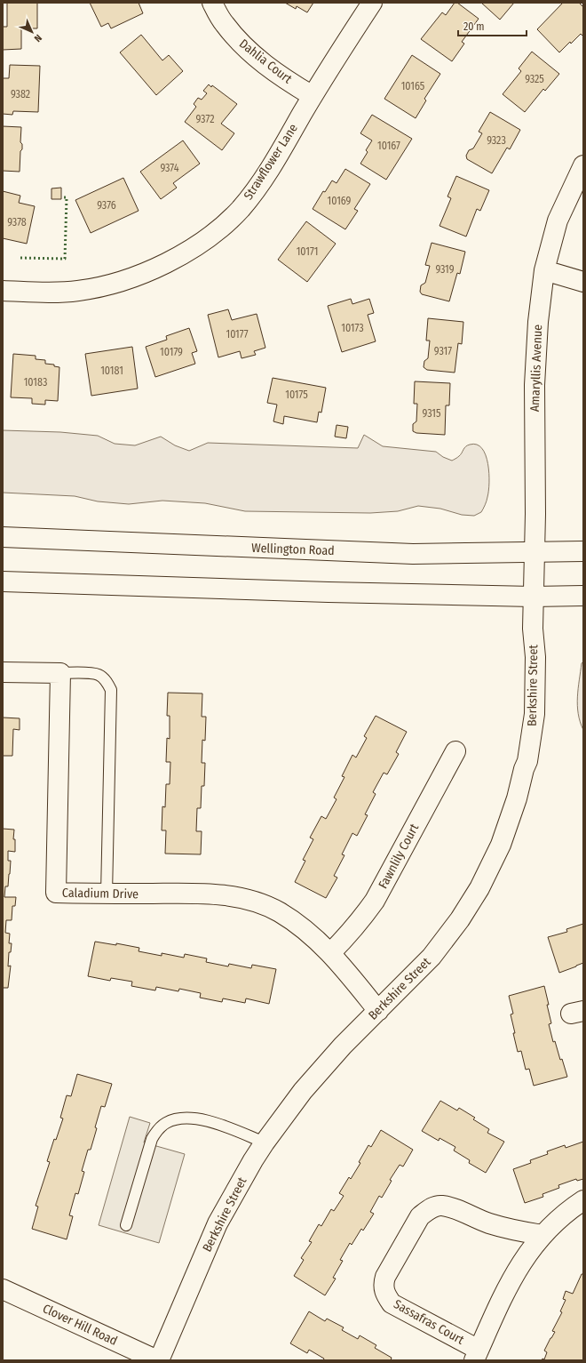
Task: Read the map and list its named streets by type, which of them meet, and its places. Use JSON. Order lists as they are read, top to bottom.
{
  "streets": {
    "street": [
      "Dahlia Court",
      "Strawflower Lane",
      "Amaryllis Avenue",
      "Wellington Road",
      "Berkshire Street",
      "Fawnlily Court",
      "Caladium Drive",
      "Sassafras Court",
      "Clover Hill Road"
    ]
  },
  "crossings": [
    ["Dahlia Court", "Strawflower Lane"],
    ["Amaryllis Avenue", "Wellington Road"],
    ["Amaryllis Avenue", "Berkshire Street"],
    ["Berkshire Street", "Caladium Drive"],
    ["Berkshire Street", "Clover Hill Road"],
    ["Fawnlily Court", "Caladium Drive"]
  ],
  "house_numbers": [
    "9325",
    "10165",
    "9382",
    "9372",
    "9323",
    "10167",
    "9374",
    "10169",
    "9376",
    "9378",
    "10171",
    "9319",
    "10173",
    "10177",
    "9317",
    "10179",
    "10181",
    "10183",
    "10175",
    "9315"
  ],
  "scale_bar": "20 m",
  "north": "bottom right"
}
